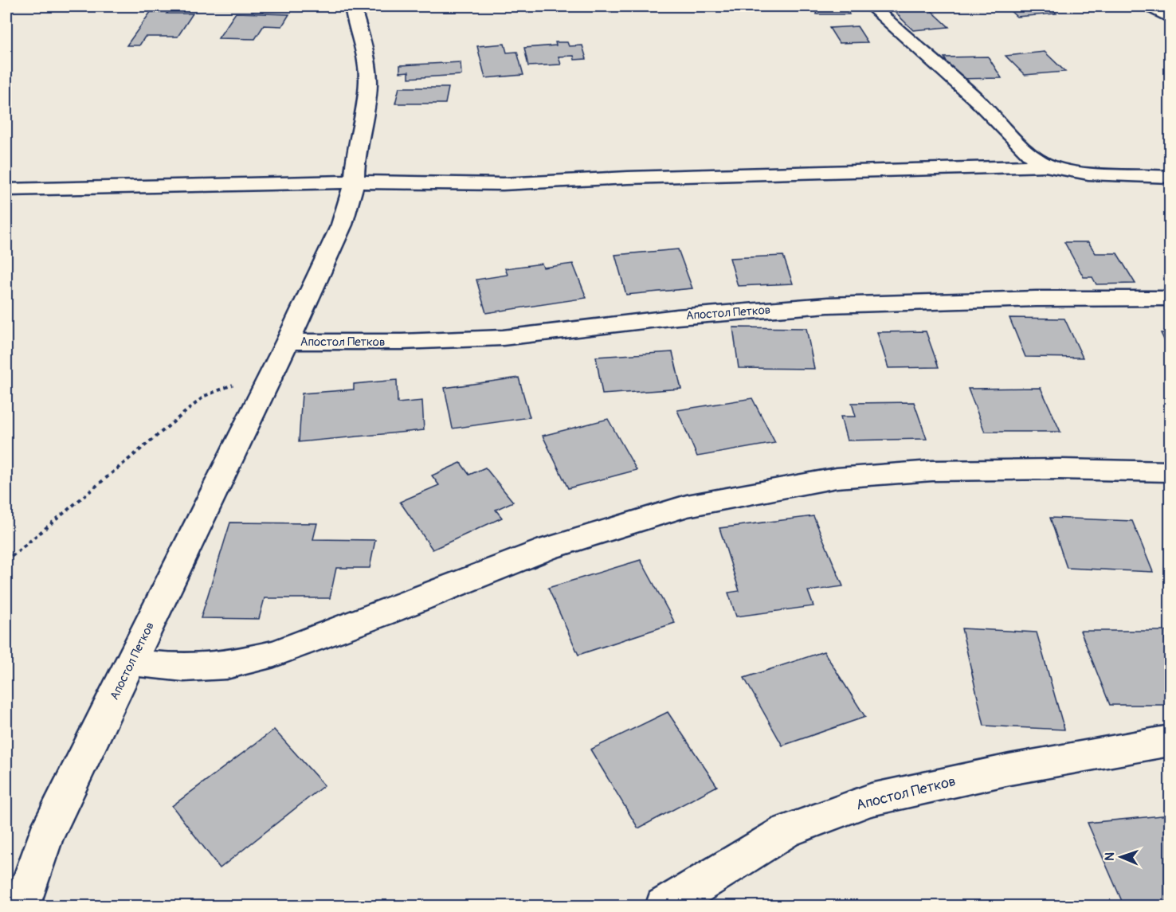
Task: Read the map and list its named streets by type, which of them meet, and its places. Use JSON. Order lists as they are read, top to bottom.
{
  "streets": {
    "street": ["Апостол Петков"]
  },
  "north": "left"
}
